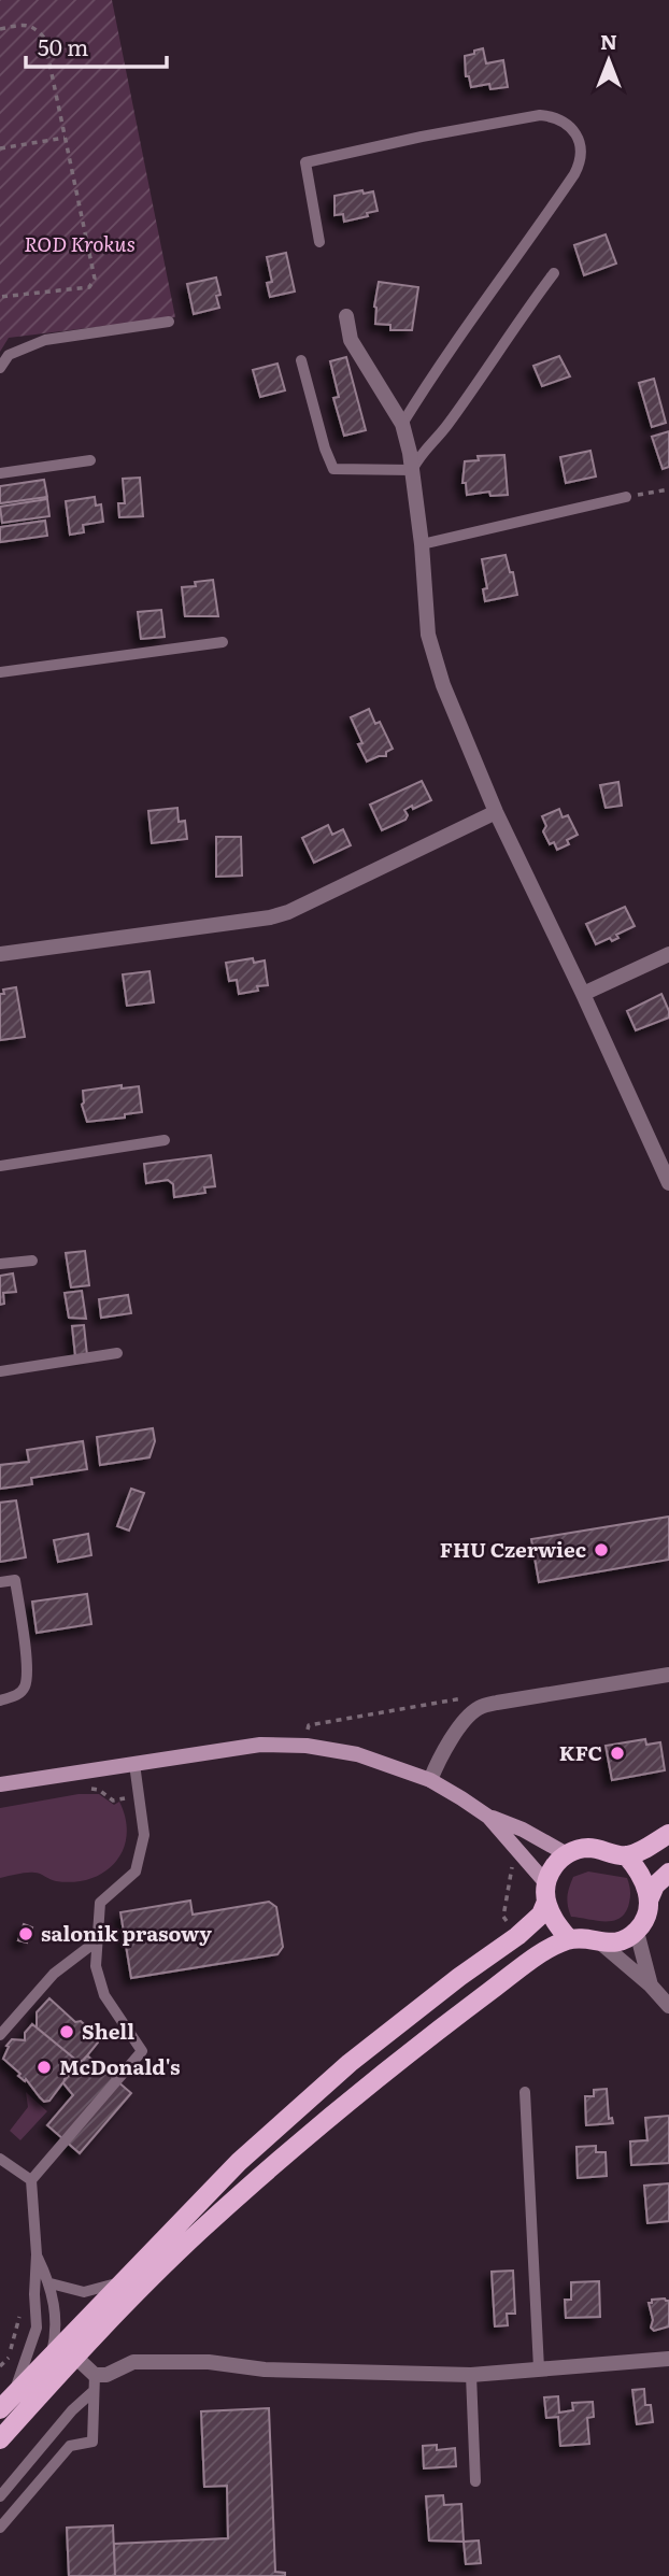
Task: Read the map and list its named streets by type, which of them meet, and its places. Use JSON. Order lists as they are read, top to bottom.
{
  "parks": ["ROD Krokus"],
  "places": [
    "FHU Czerwiec",
    "KFC",
    "salonik prasowy",
    "Shell",
    "McDonald's"
  ],
  "scale_bar": "50 m",
  "north": "top"
}
